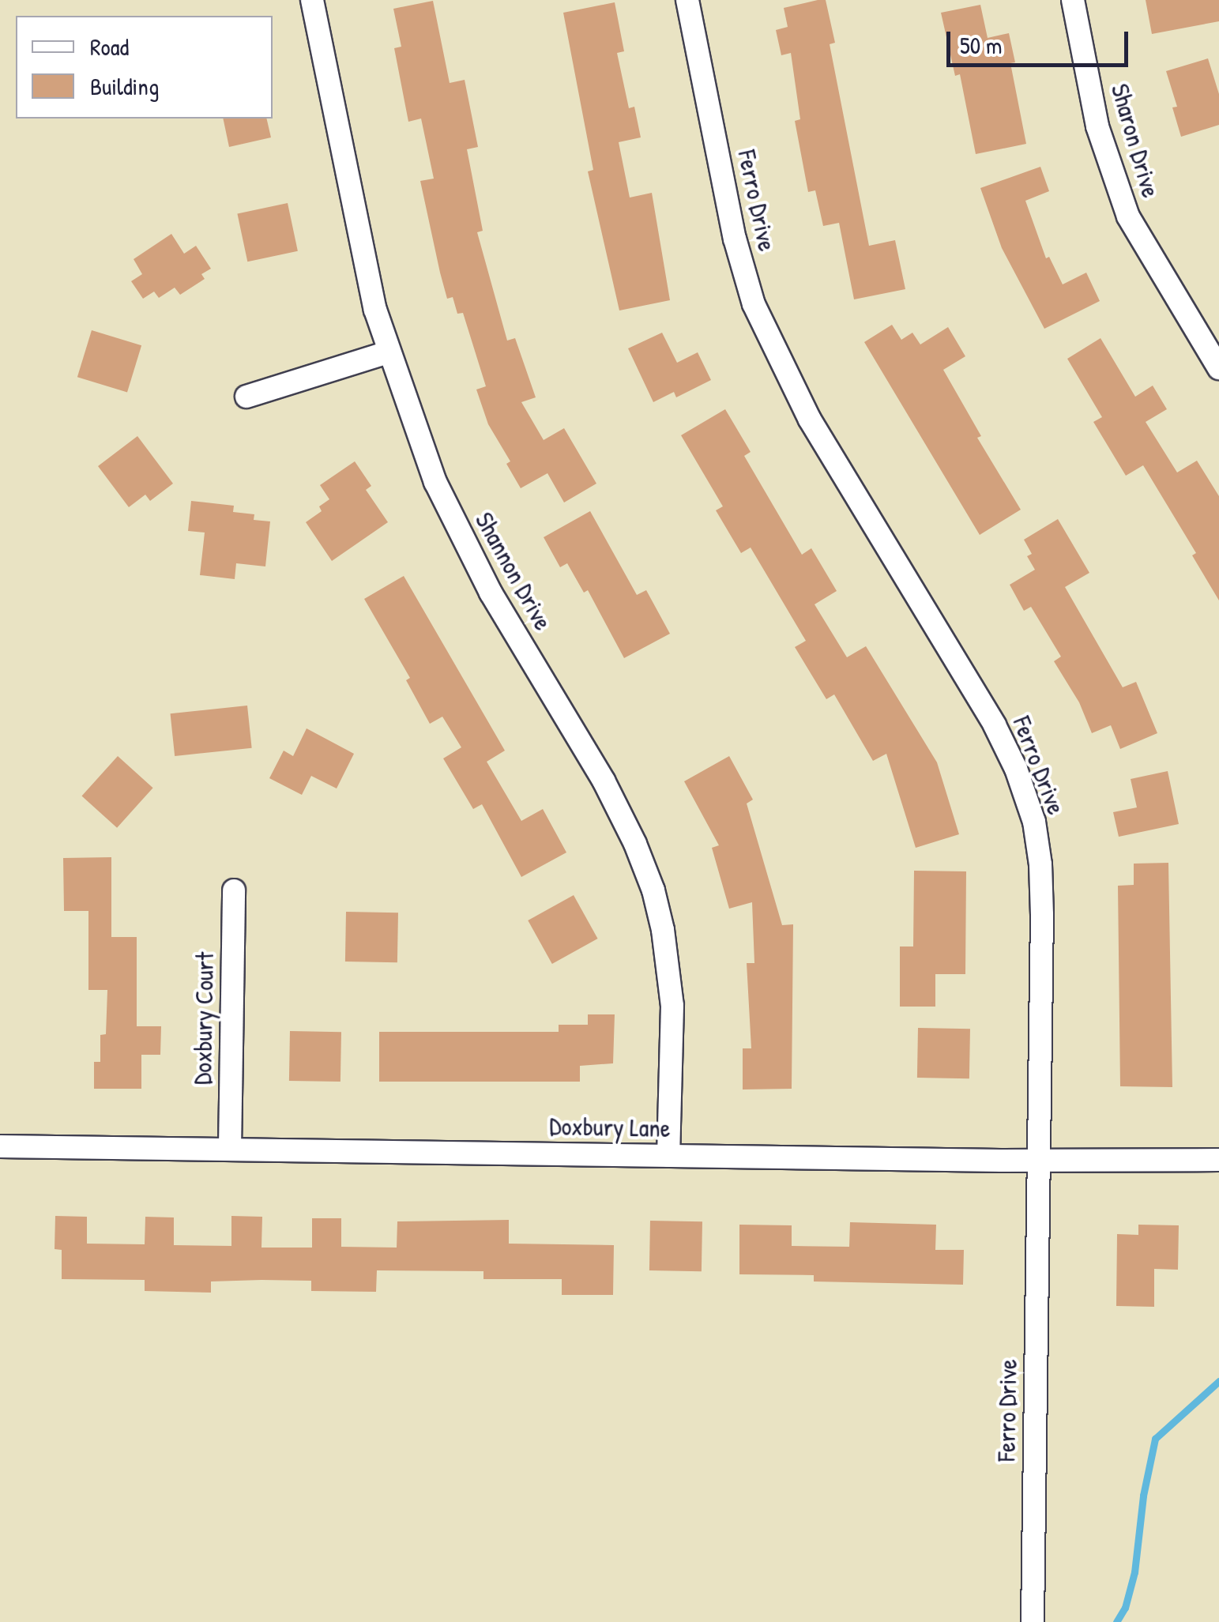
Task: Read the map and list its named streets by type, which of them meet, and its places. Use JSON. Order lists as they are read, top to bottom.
{
  "streets": {
    "street": [
      "Sharon Drive",
      "Ferro Drive",
      "Shannon Drive",
      "Doxbury Court",
      "Doxbury Lane"
    ]
  },
  "crossings": [
    ["Ferro Drive", "Doxbury Lane"],
    ["Shannon Drive", "Doxbury Lane"],
    ["Doxbury Court", "Doxbury Lane"]
  ],
  "legend": ["Road", "Building"],
  "scale_bar": "50 m"
}
